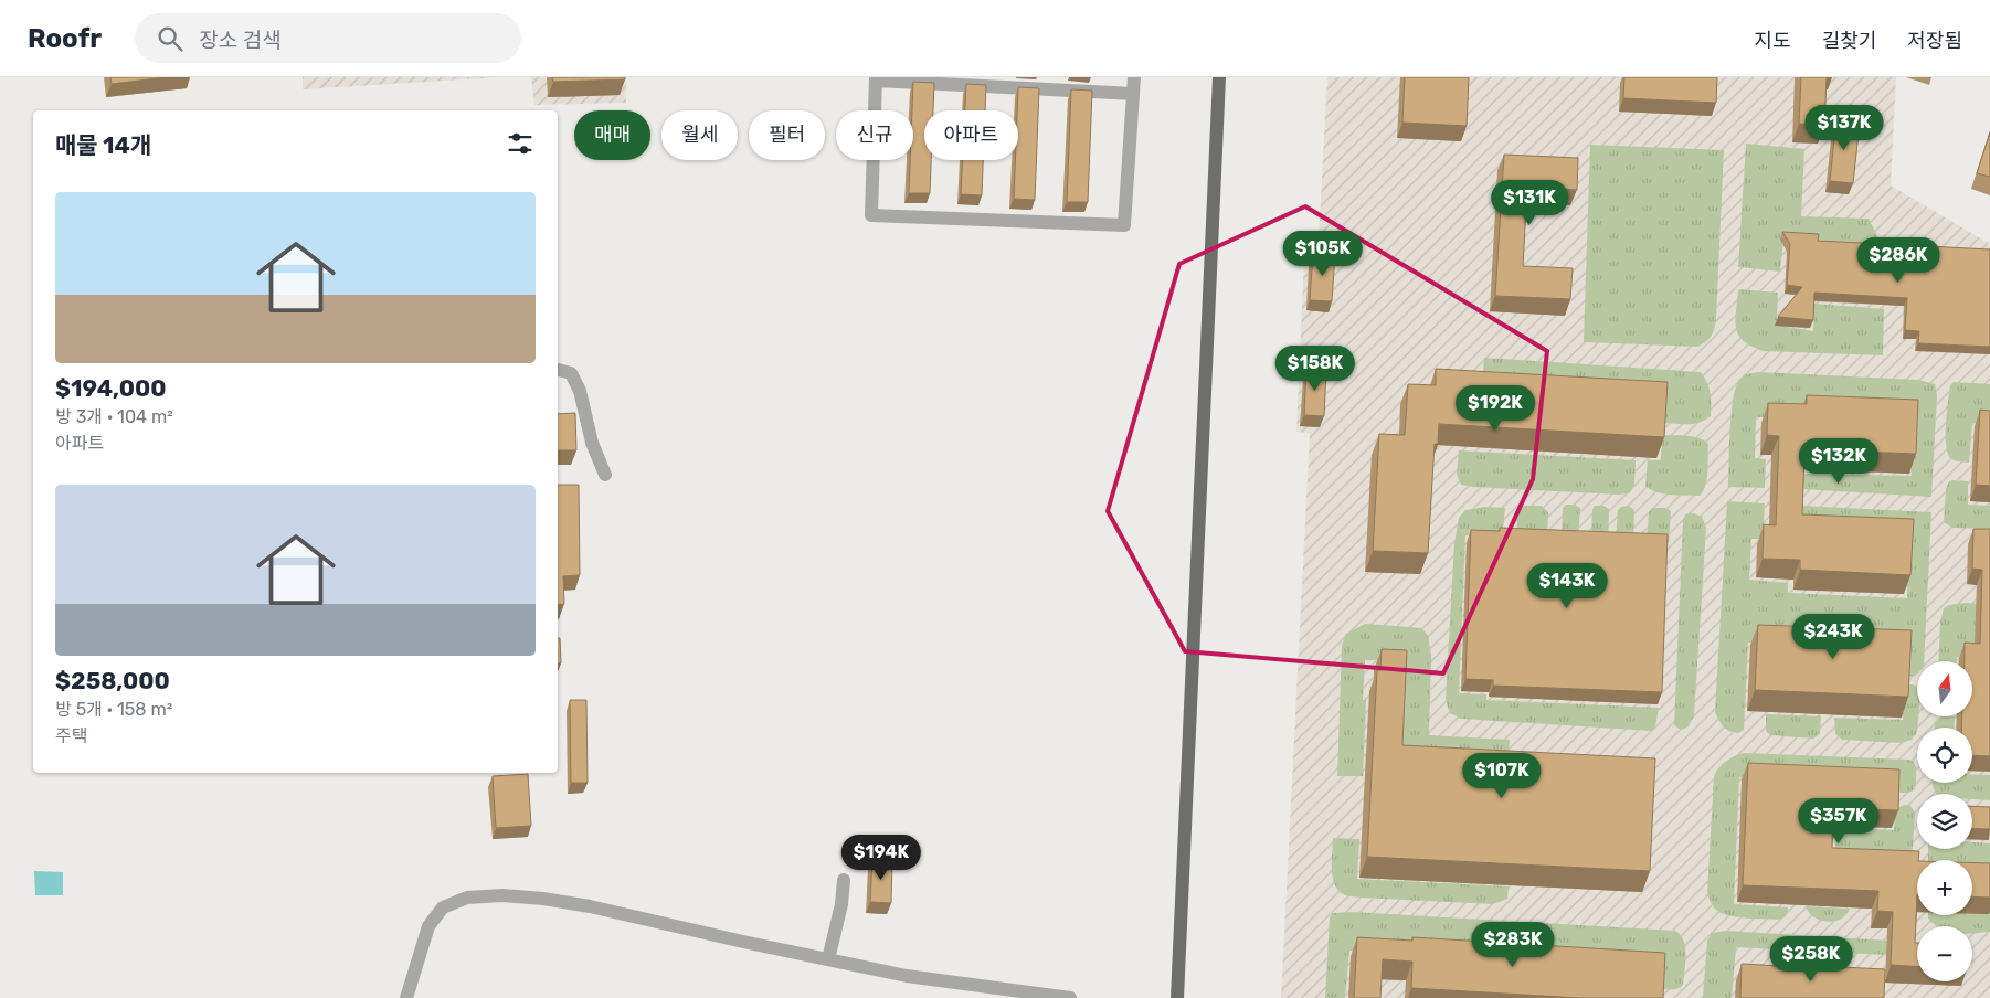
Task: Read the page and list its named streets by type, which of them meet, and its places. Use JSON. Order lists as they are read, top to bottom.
{
  "north": "top",
  "page": {
    "header": "Roofr",
    "search": "장소 검색",
    "nav": ["지도", "길찾기", "저장됨"],
    "price": [
      "$137K",
      "$131K",
      "$105K",
      "$286K",
      "$158K",
      "$192K",
      "$132K",
      "$143K",
      "$243K",
      "$107K",
      "$357K",
      "$194K",
      "$283K",
      "$258K"
    ],
    "chip": [
      "매매",
      "월세",
      "필터",
      "신규",
      "아파트"
    ],
    "heading": "매물 14개",
    "list": [
      {
        "name": "$194,000",
        "note": "방 3개 · 104 m² · 아파트"
      },
      {
        "name": "$258,000",
        "note": "방 5개 · 158 m² · 주택"
      }
    ],
    "map_buttons": ["+", "−"]
  }
}
